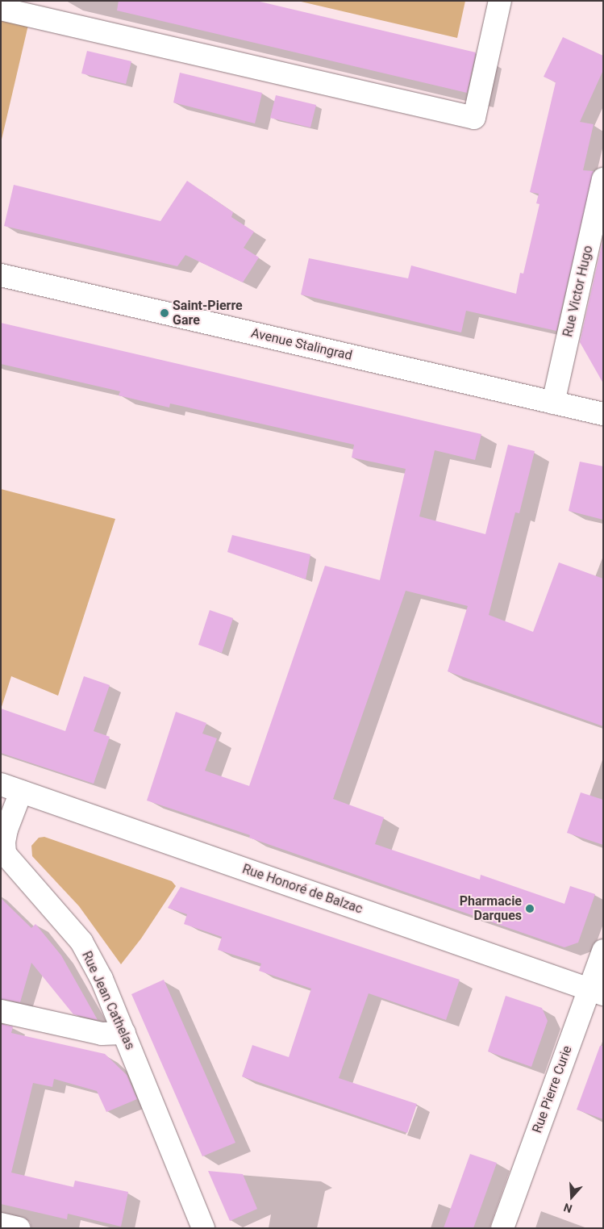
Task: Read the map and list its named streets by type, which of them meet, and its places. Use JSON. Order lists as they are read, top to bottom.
{
  "streets": {
    "street": [
      "Rue Victor Hugo",
      "Avenue Stalingrad",
      "Rue Honoré de Balzac",
      "Rue Jean Cathelas",
      "Rue Pierre Curie"
    ]
  },
  "crossings": [
    ["Rue Victor Hugo", "Avenue Stalingrad"],
    ["Rue Honoré de Balzac", "Rue Jean Cathelas"],
    ["Rue Honoré de Balzac", "Rue Pierre Curie"]
  ],
  "places": ["Saint-Pierre Gare", "Pharmacie Darques"],
  "north": "bottom"
}
